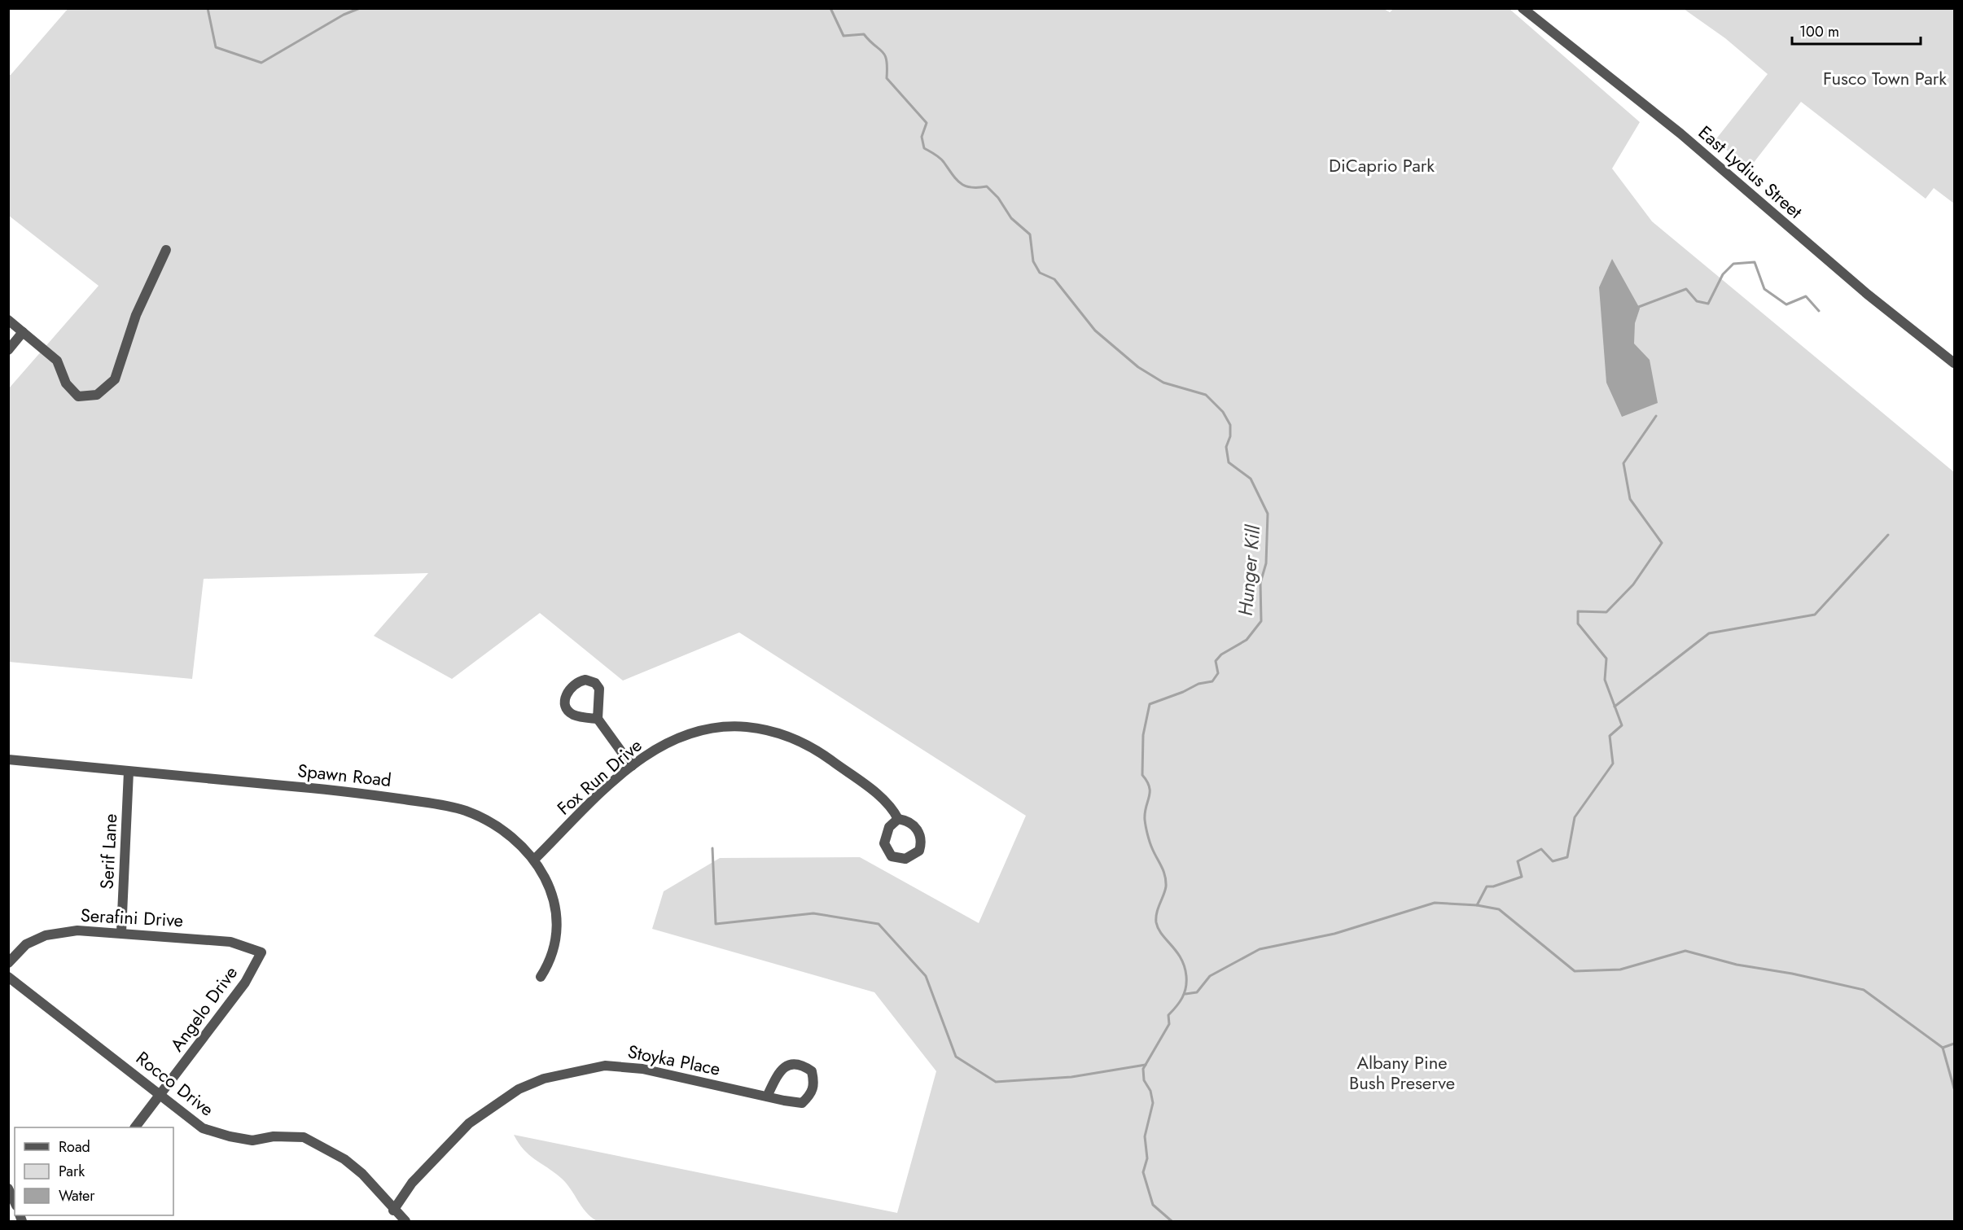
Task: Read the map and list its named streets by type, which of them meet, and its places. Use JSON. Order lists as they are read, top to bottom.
{
  "streets": {
    "street": [
      "East Lydius Street",
      "Spawn Road",
      "Fox Run Drive",
      "Serif Lane",
      "Serafini Drive",
      "Angelo Drive",
      "Stoyka Place",
      "Rocco Drive"
    ]
  },
  "crossings": [
    ["Spawn Road", "Fox Run Drive"],
    ["Spawn Road", "Serif Lane"],
    ["Serif Lane", "Serafini Drive"],
    ["Serafini Drive", "Angelo Drive"],
    ["Angelo Drive", "Rocco Drive"],
    ["Stoyka Place", "Rocco Drive"]
  ],
  "water": ["Hunger Kill"],
  "parks": ["Fusco Town Park", "DiCaprio Park", "Albany Pine Bush Preserve"],
  "legend": ["Road", "Park", "Water"],
  "scale_bar": "100 m"
}
